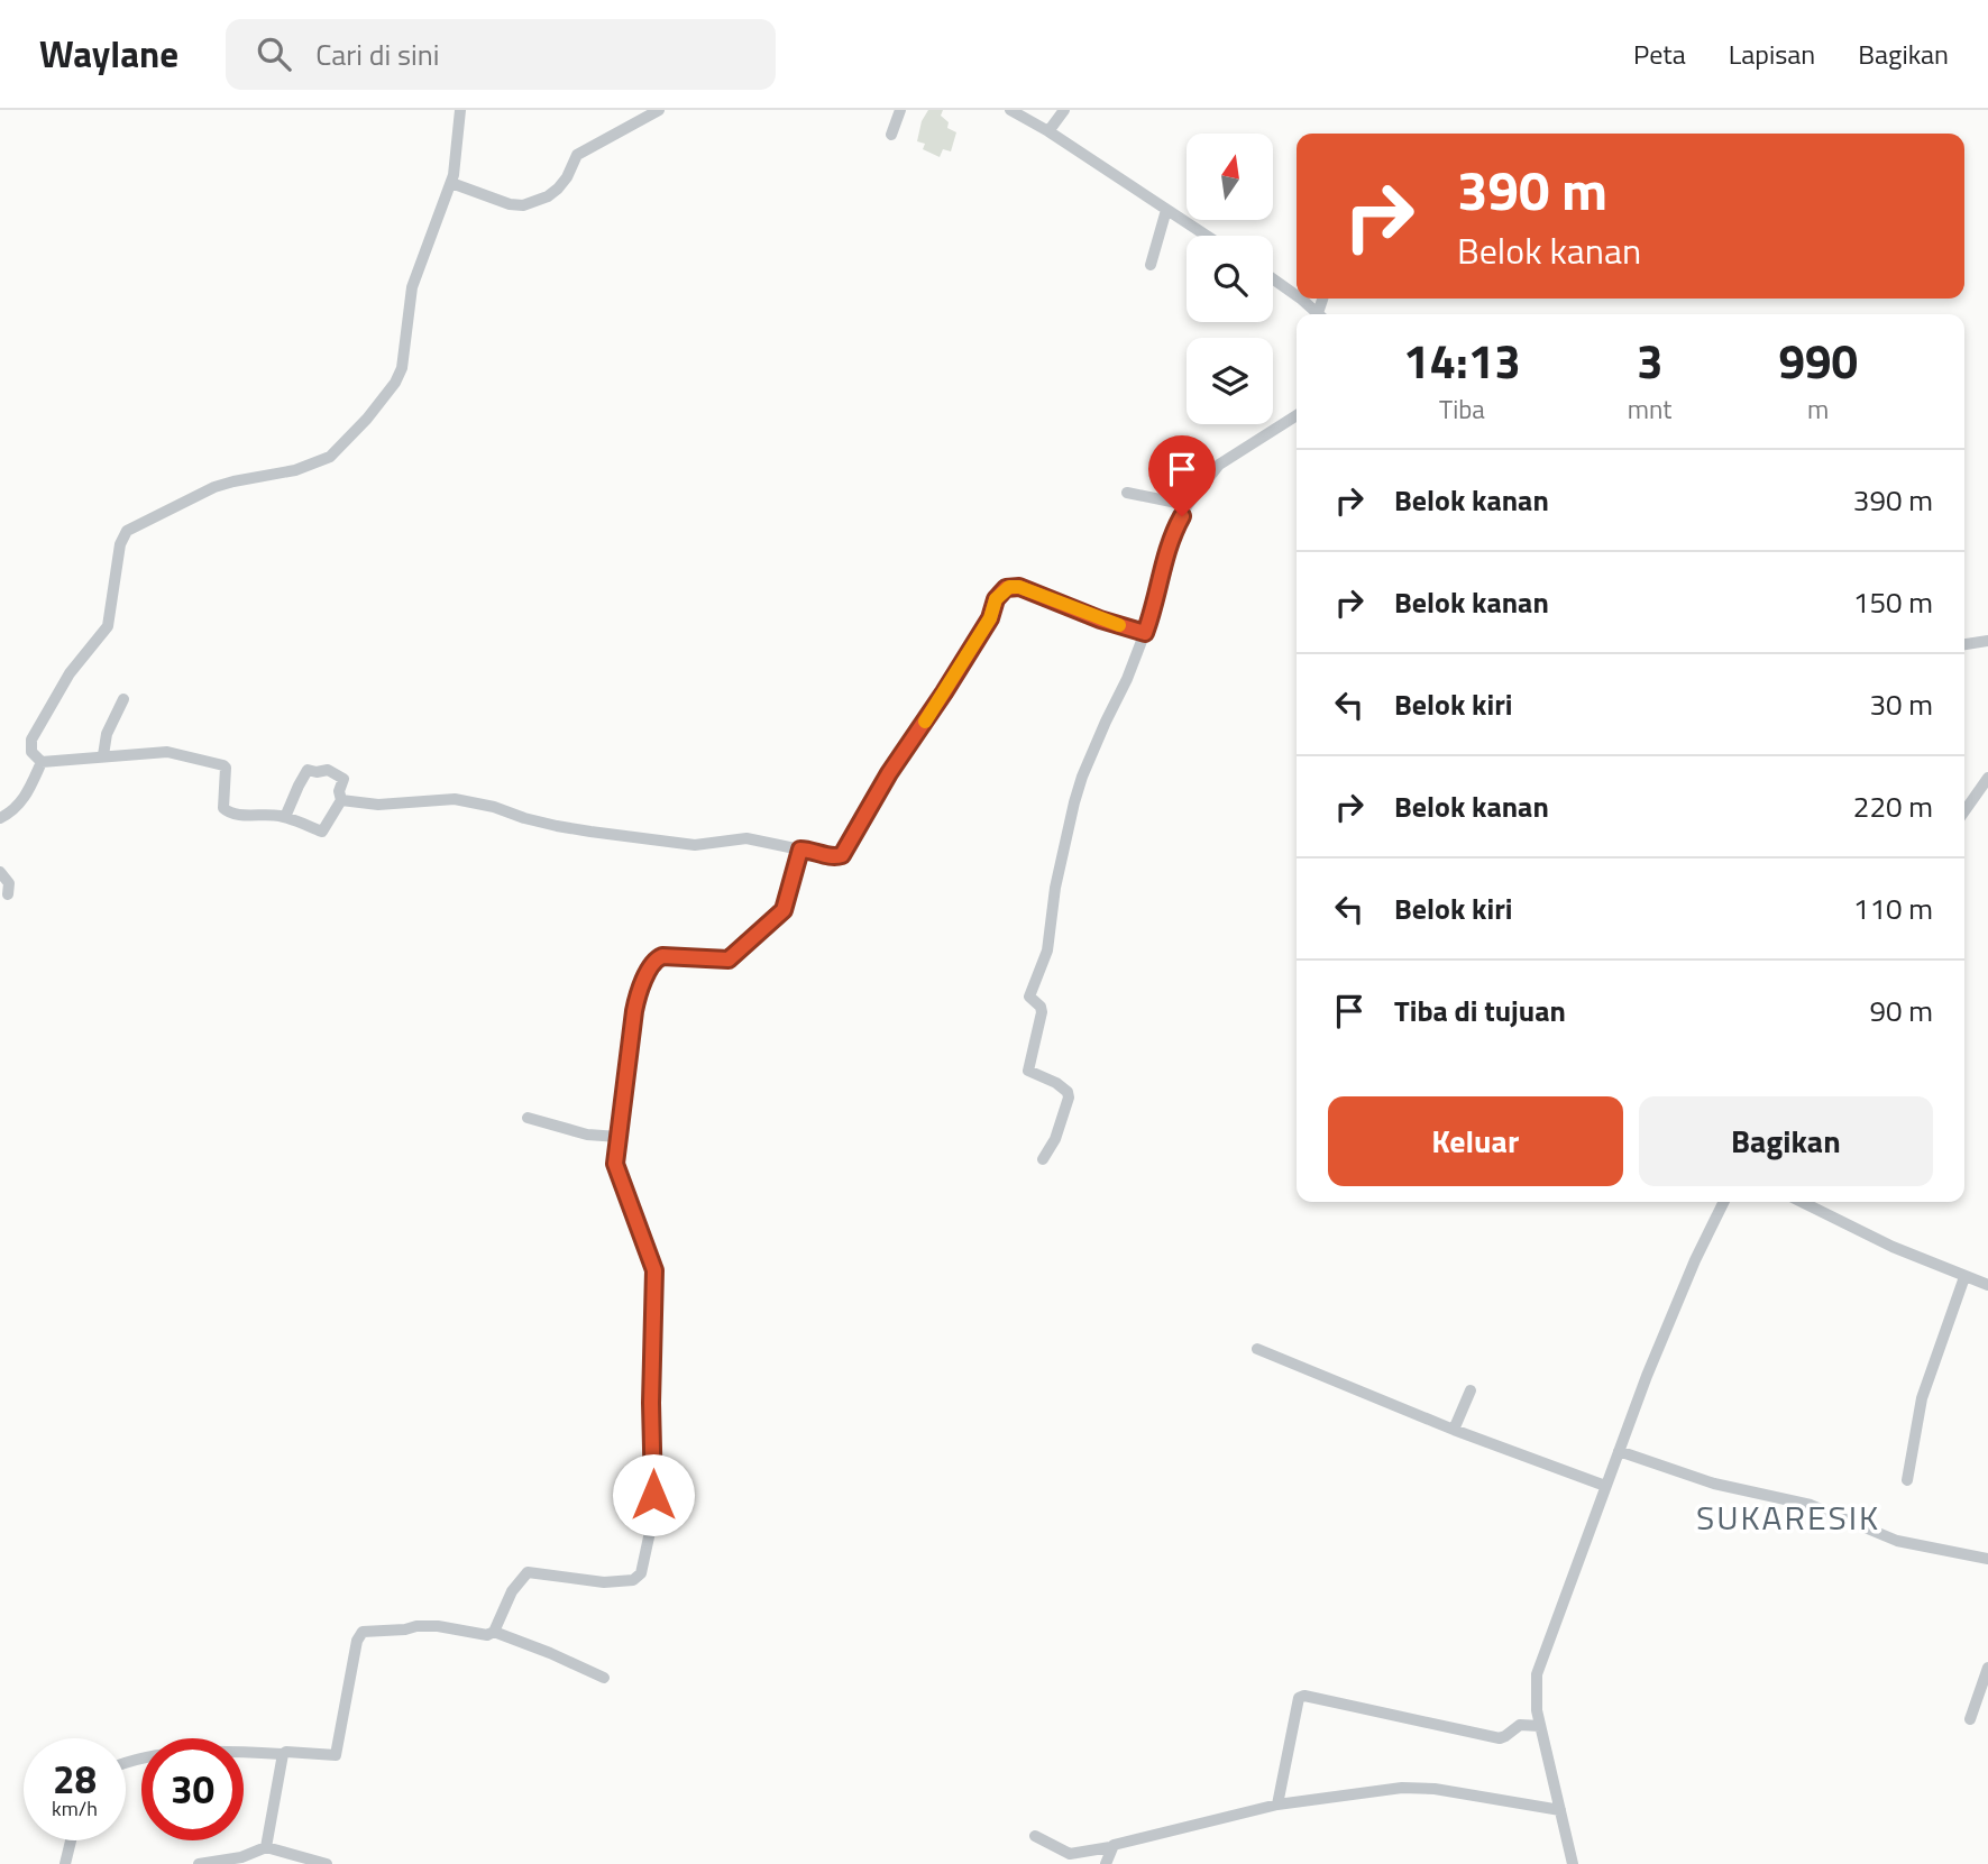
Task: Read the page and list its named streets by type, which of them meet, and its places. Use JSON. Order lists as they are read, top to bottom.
{
  "districts": ["SUKARESIK"],
  "north": "top",
  "page": {
    "header": "Waylane",
    "search": "Cari di sini",
    "nav": ["Peta", "Lapisan", "Bagikan"],
    "turn": ["390 m", "Belok kanan"],
    "eta": [
      "14:13",
      "Tiba",
      "3",
      "mnt",
      "990",
      "m"
    ],
    "list": [
      {
        "name": "Belok kanan",
        "value": "390 m"
      },
      {
        "name": "Belok kanan",
        "value": "150 m"
      },
      {
        "name": "Belok kiri",
        "value": "30 m"
      },
      {
        "name": "Belok kanan",
        "value": "220 m"
      },
      {
        "name": "Belok kiri",
        "value": "110 m"
      },
      {
        "name": "Tiba di tujuan",
        "value": "90 m"
      }
    ],
    "buttons": ["Keluar", "Bagikan"],
    "speed": "28 km/h",
    "limit": "30"
  }
}
